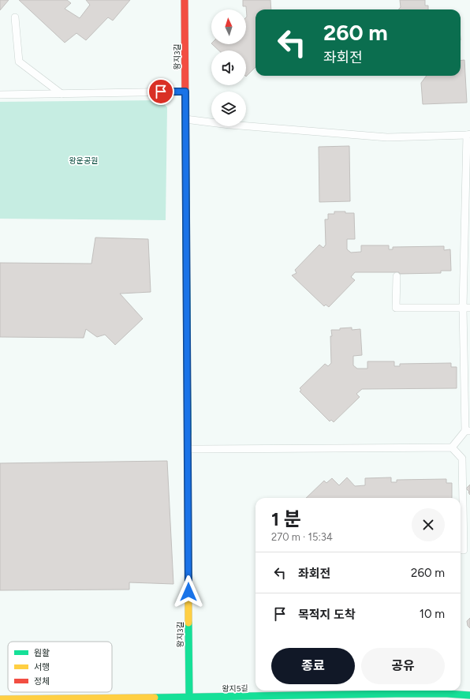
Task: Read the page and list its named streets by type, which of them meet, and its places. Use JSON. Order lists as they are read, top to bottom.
{
  "streets": {
    "street": ["왕지3길", "왕지5길"]
  },
  "crossings": [
    ["왕지3길", "왕지5길"]
  ],
  "parks": ["왕운공원"],
  "legend": ["원활", "서행", "정체"],
  "north": "top",
  "page": {
    "turn": ["260 m", "좌회전"],
    "heading": ["1 분", "270 m · 15:34"],
    "list": [
      {
        "name": "좌회전",
        "value": "260 m"
      },
      {
        "name": "목적지 도착",
        "value": "10 m"
      }
    ],
    "buttons": ["종료", "공유"]
  }
}
